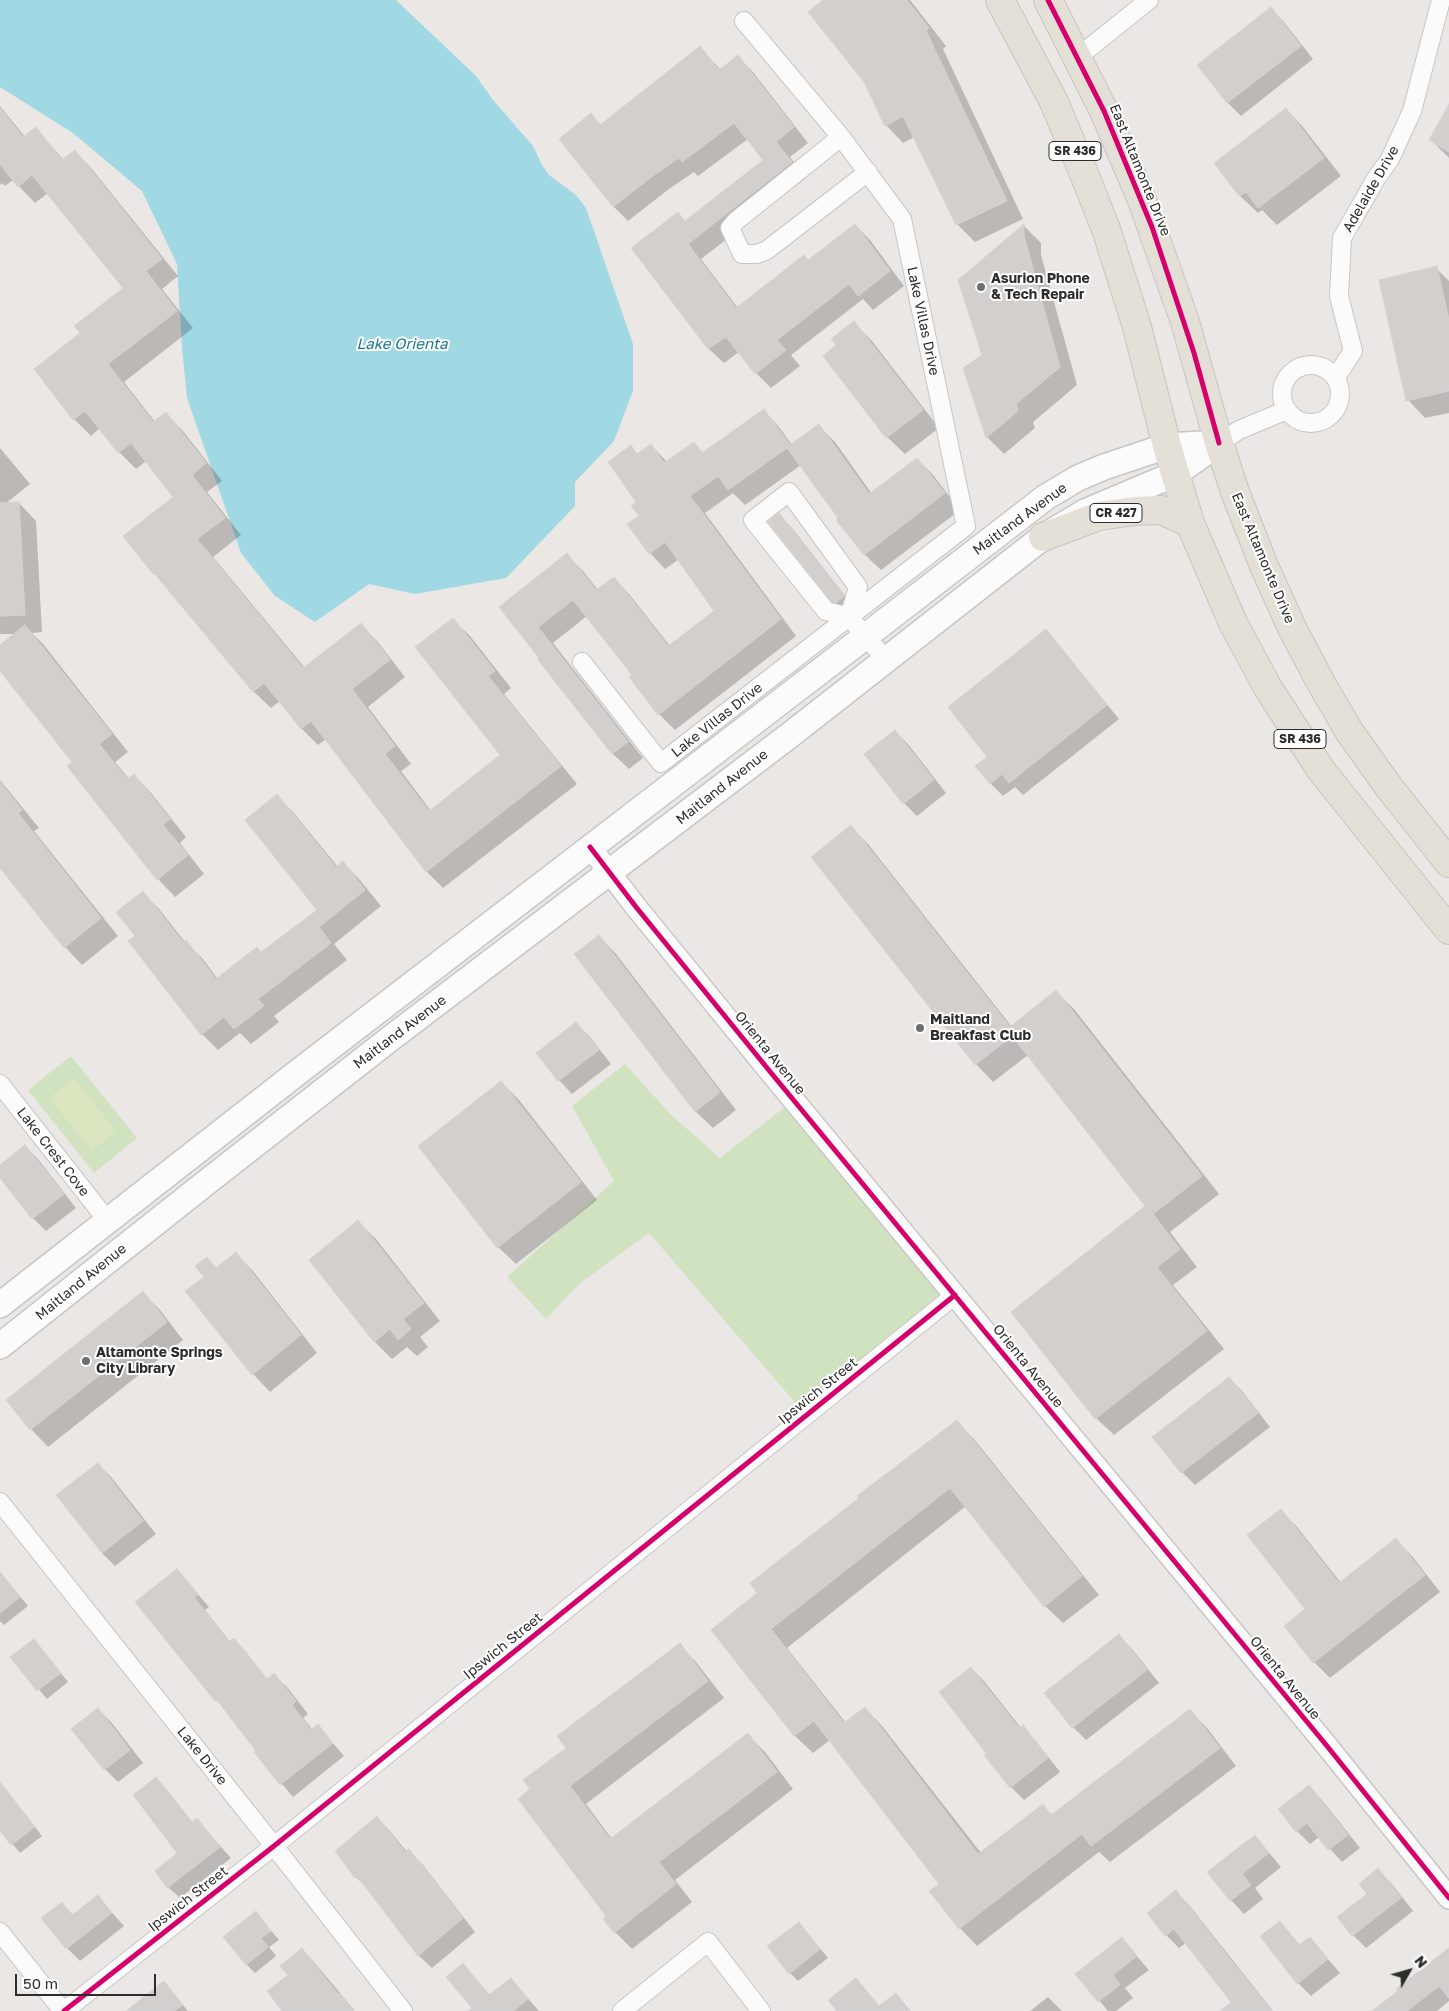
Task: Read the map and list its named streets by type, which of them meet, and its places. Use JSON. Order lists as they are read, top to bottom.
{
  "streets": {
    "main road": [
      "SR 436",
      "East Altamonte Drive",
      "CR 427",
      "Maitland Avenue"
    ],
    "street": [
      "Adelaide Drive",
      "Lake Villas Drive",
      "Orienta Avenue",
      "Lake Crest Cove",
      "Ipswich Street",
      "Lake Drive"
    ]
  },
  "crossings": [
    ["SR 436", "CR 427"],
    ["SR 436", "Maitland Avenue"],
    ["East Altamonte Drive", "Maitland Avenue"],
    ["CR 427", "Maitland Avenue"],
    ["Maitland Avenue", "Orienta Avenue"],
    ["Maitland Avenue", "Lake Crest Cove"],
    ["Orienta Avenue", "Ipswich Street"],
    ["Ipswich Street", "Lake Drive"]
  ],
  "water": ["Lake Orienta"],
  "places": ["Asurion Phone & Tech Repair", "Maitland Breakfast Club", "Altamonte Springs City Library"],
  "scale_bar": "50 m",
  "north": "top right"
}
